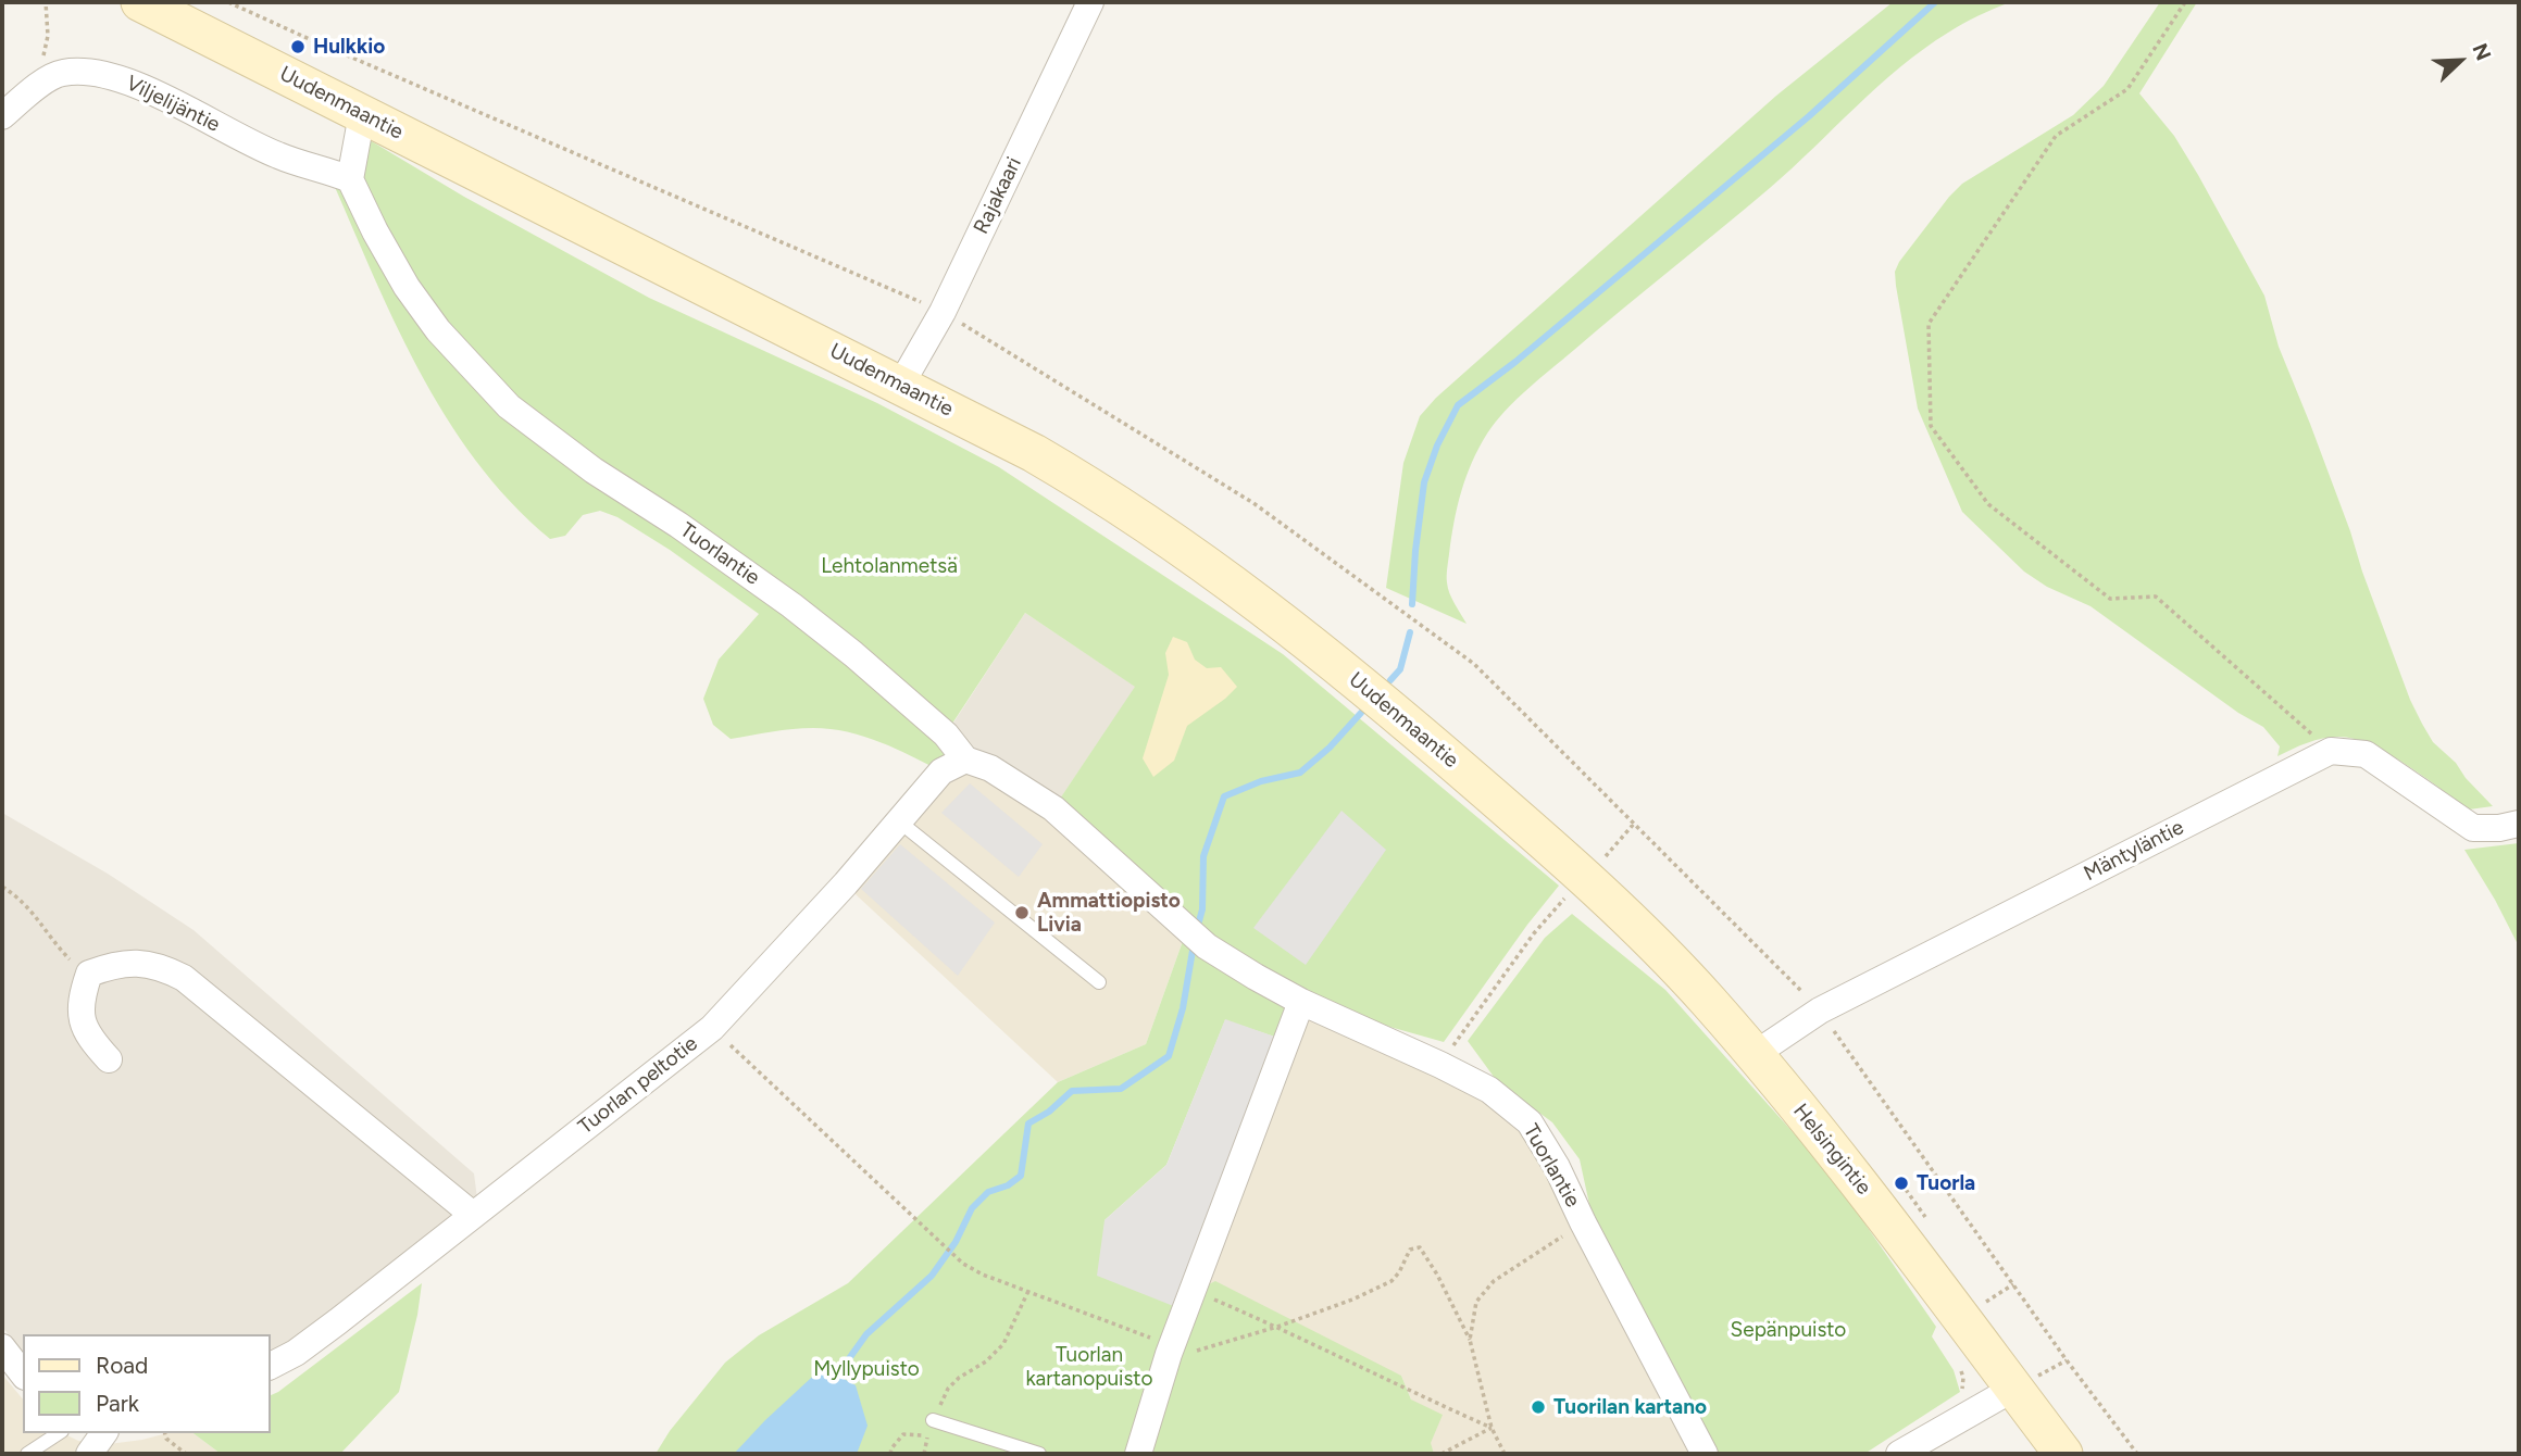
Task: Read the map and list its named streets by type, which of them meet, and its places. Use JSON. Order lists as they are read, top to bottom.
{
  "streets": {
    "main road": ["Uudenmaantie", "Helsingintie"],
    "street": [
      "Viljelijäntie",
      "Rajakaari",
      "Tuorlantie",
      "Mäntyläntie",
      "Tuorlan peltotie"
    ]
  },
  "crossings": [
    ["Uudenmaantie", "Rajakaari"],
    ["Uudenmaantie", "Helsingintie"],
    ["Viljelijäntie", "Tuorlantie"],
    ["Tuorlantie", "Tuorlan peltotie"],
    ["Mäntyläntie", "Helsingintie"]
  ],
  "parks": [
    "Lehtolanmetsä",
    "Sepänpuisto",
    "Tuorlan kartanopuisto",
    "Myllypuisto"
  ],
  "places": [
    "Hulkkio",
    "Ammattiopisto Livia",
    "Tuorla",
    "Tuorilan kartano"
  ],
  "legend": ["Road", "Park"],
  "north": "top right"
}
